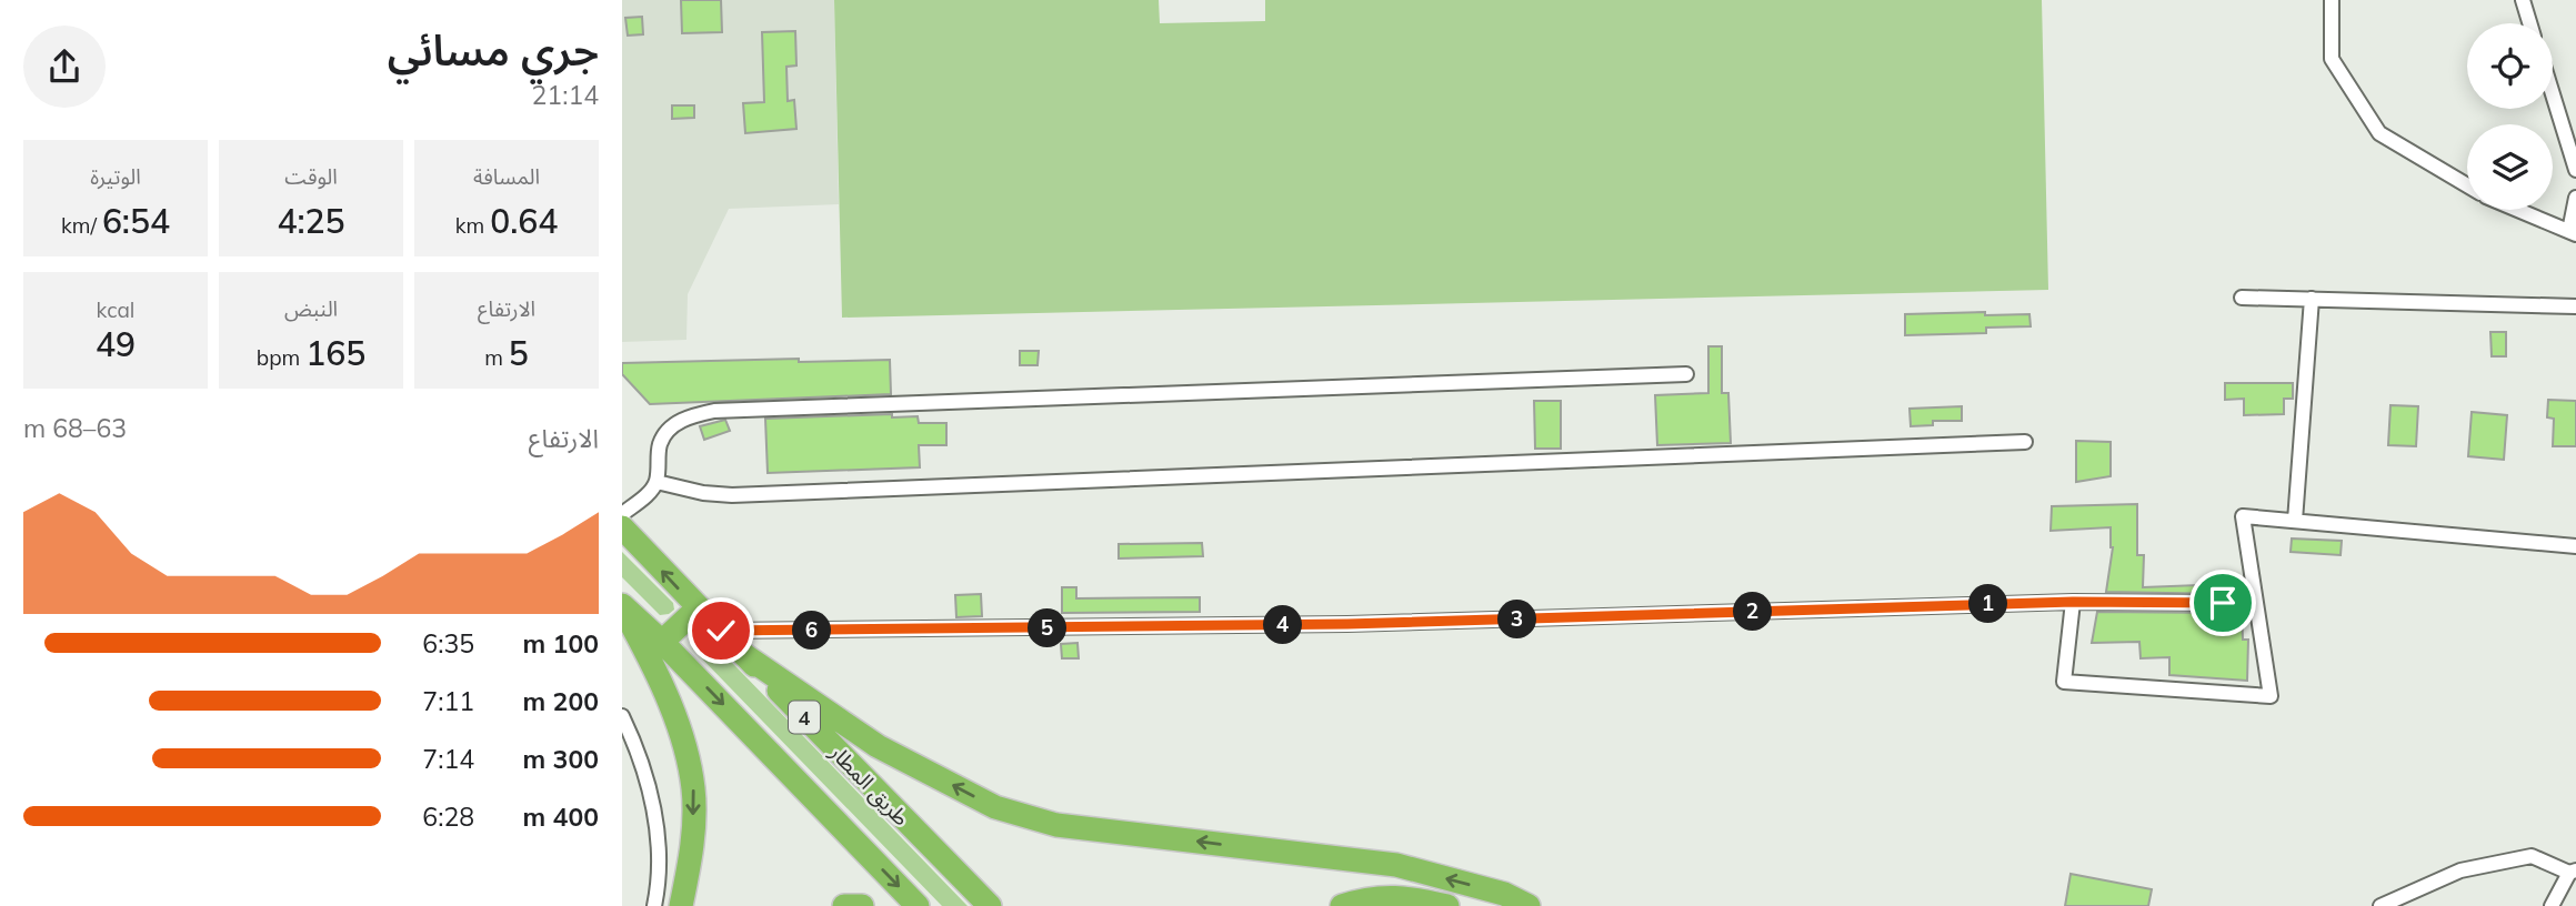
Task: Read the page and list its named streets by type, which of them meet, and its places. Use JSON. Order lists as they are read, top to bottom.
{
  "streets": {
    "highway": ["4", "طريق المطار"]
  },
  "page": {
    "heading": ["جري مسائي", "21:14"],
    "stats": [
      ["المسافة", "0.64 km"],
      ["الوقت", "4:25"],
      ["الوتيرة", "6:54 /km"],
      ["الارتفاع", "5 m"],
      ["النبض", "165 bpm"],
      ["kcal", "49"]
    ],
    "chart": ["الارتفاع", "63–68 m"],
    "pins": [
      "1",
      "2",
      "3",
      "4",
      "5",
      "6"
    ],
    "list": [
      {
        "name": "100 m",
        "note": "6:35"
      },
      {
        "name": "200 m",
        "note": "7:11"
      },
      {
        "name": "300 m",
        "note": "7:14"
      },
      {
        "name": "400 m",
        "note": "6:28"
      }
    ]
  }
}
